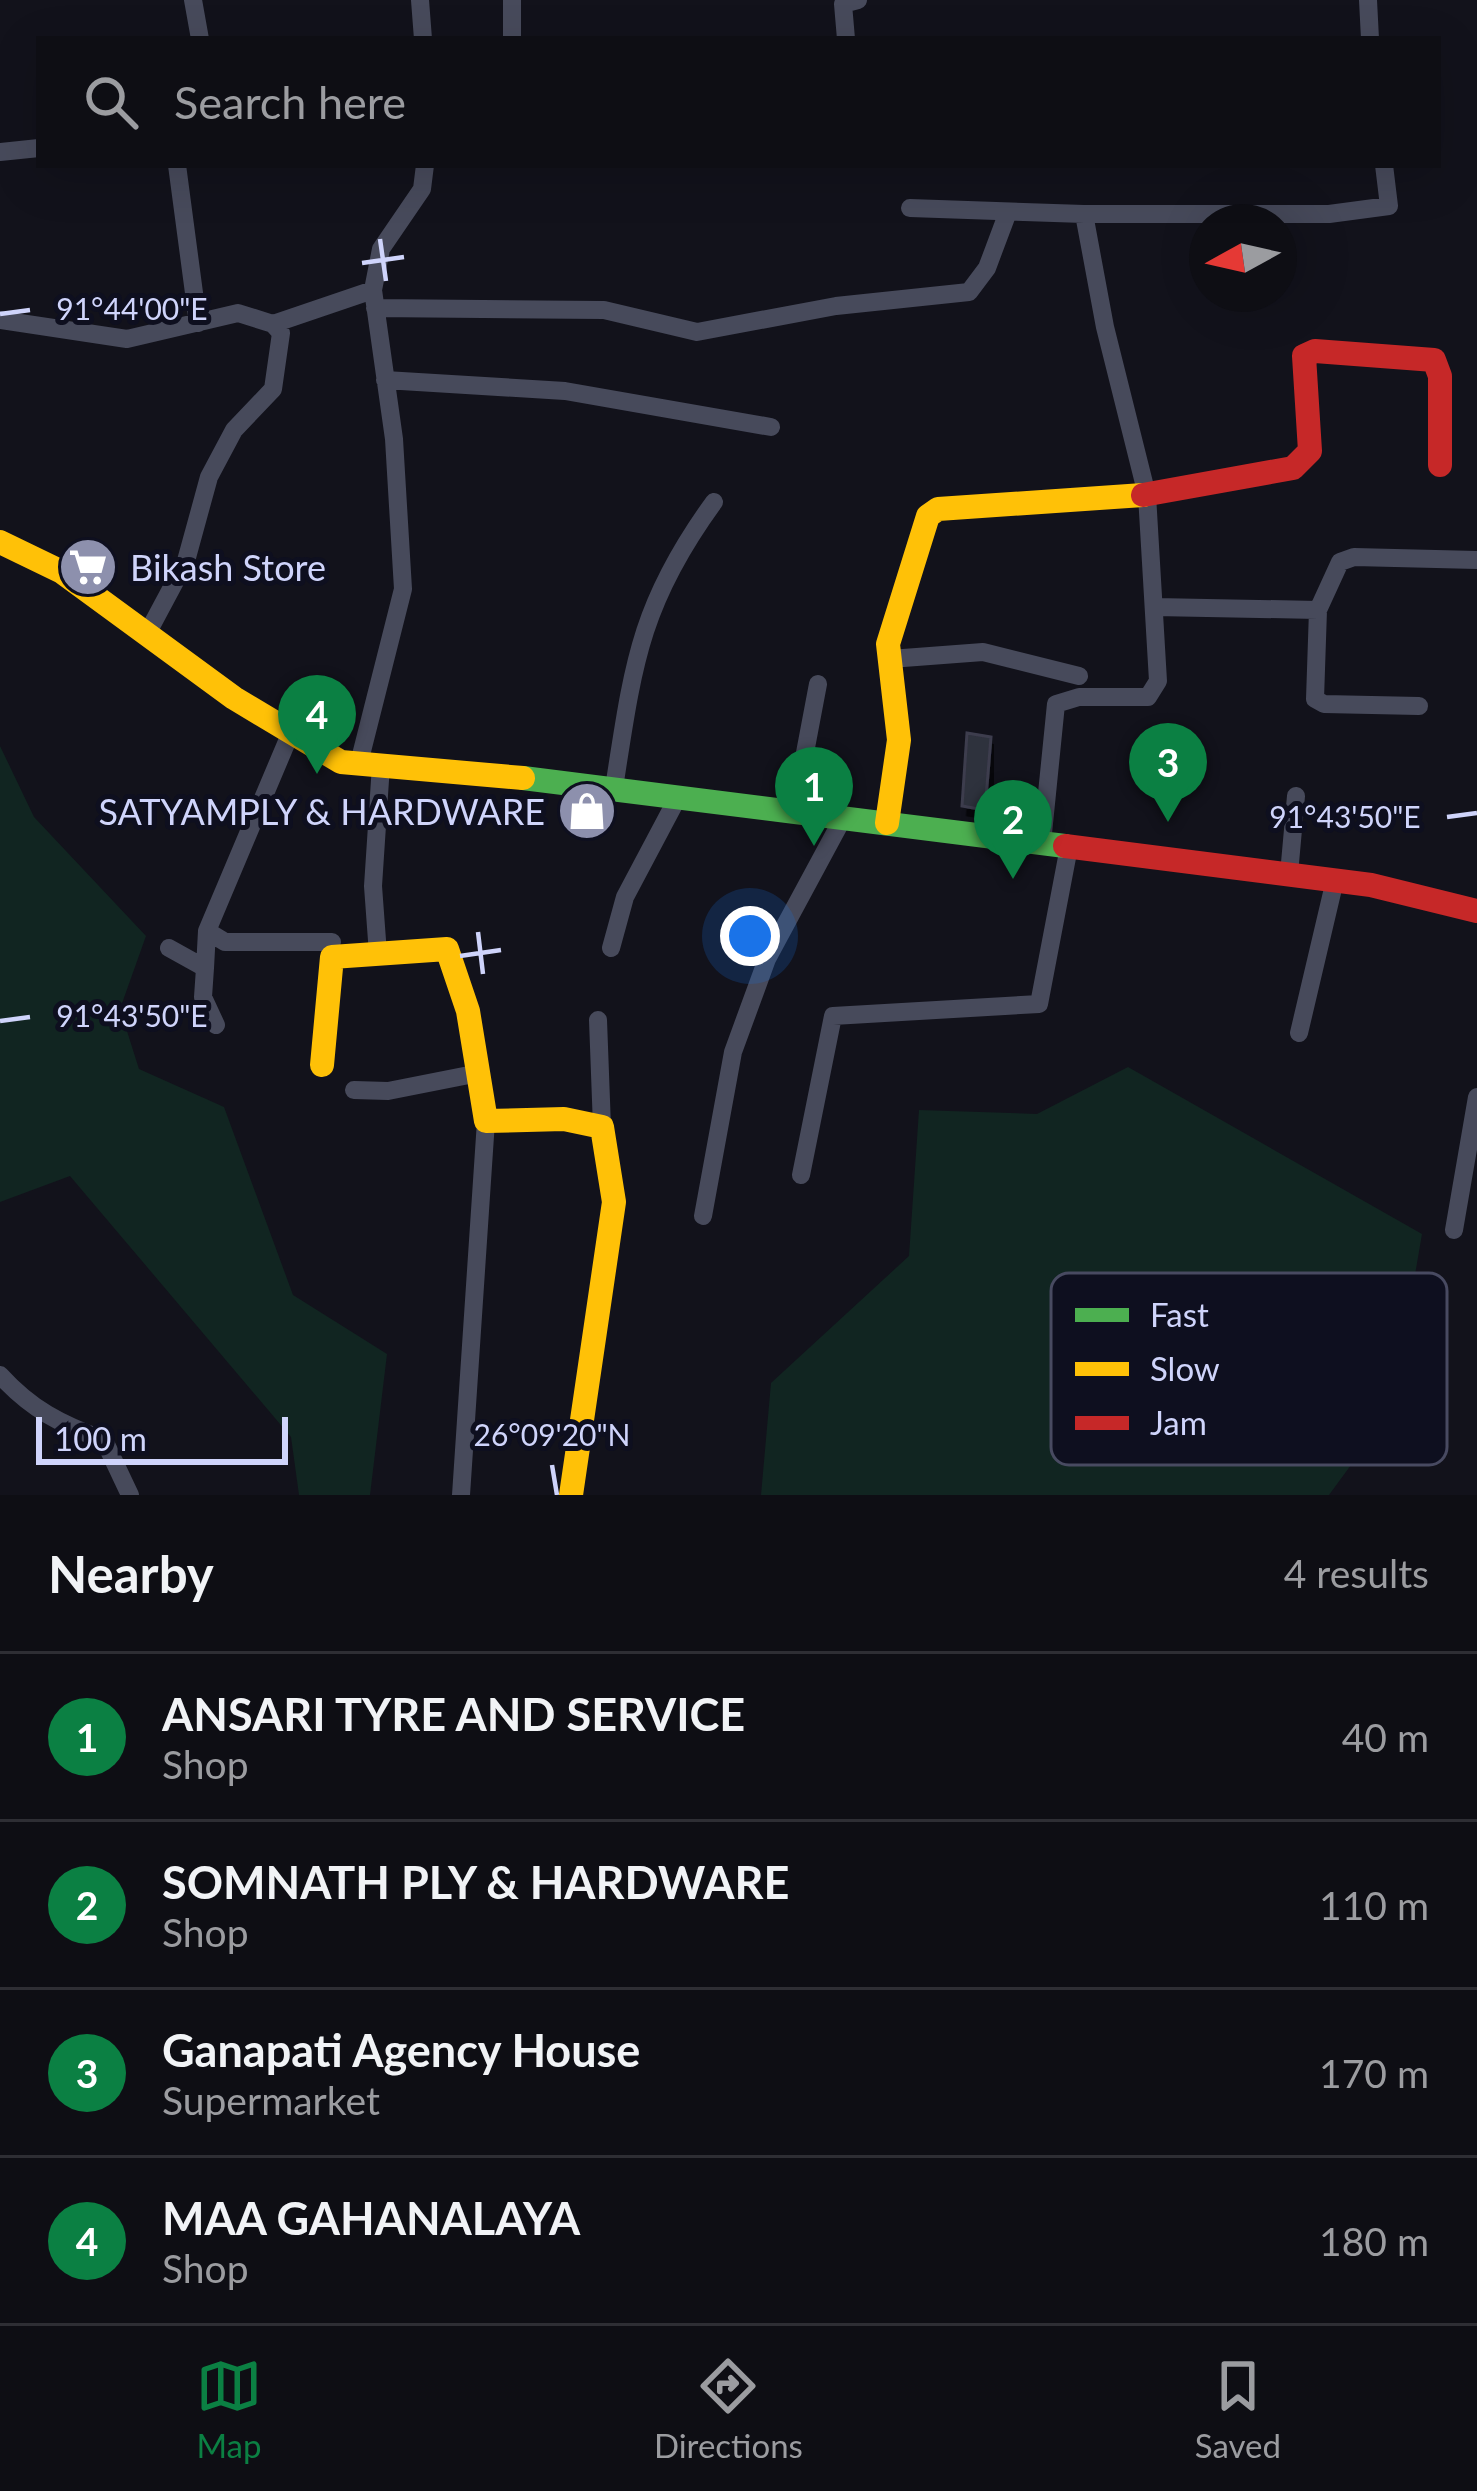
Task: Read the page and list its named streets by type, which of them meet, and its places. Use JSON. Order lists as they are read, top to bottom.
{
  "places": {
    "supermarket": ["Bikash Store"],
    "shop": ["SATYAMPLY & HARDWARE"]
  },
  "legend": ["Fast", "Slow", "Jam"],
  "scale_bar": "100 m",
  "north": "left",
  "page": {
    "search": "Search here",
    "pins": [
      "4",
      "3",
      "1",
      "2"
    ],
    "scale": "100 m",
    "heading": ["Nearby", "4 results"],
    "list": [
      {
        "mark": "1",
        "name": "ANSARI TYRE AND SERVICE",
        "note": "Shop",
        "value": "40 m"
      },
      {
        "mark": "2",
        "name": "SOMNATH PLY & HARDWARE",
        "note": "Shop",
        "value": "110 m"
      },
      {
        "mark": "3",
        "name": "Ganapati Agency House",
        "note": "Supermarket",
        "value": "170 m"
      },
      {
        "mark": "4",
        "name": "MAA GAHANALAYA",
        "note": "Shop",
        "value": "180 m"
      }
    ],
    "nav": ["Map", "Directions", "Saved"]
  },
  "coordinates": ["91°44'00\"E", "91°43'50\"E", "26°09'20\"N"]
}
